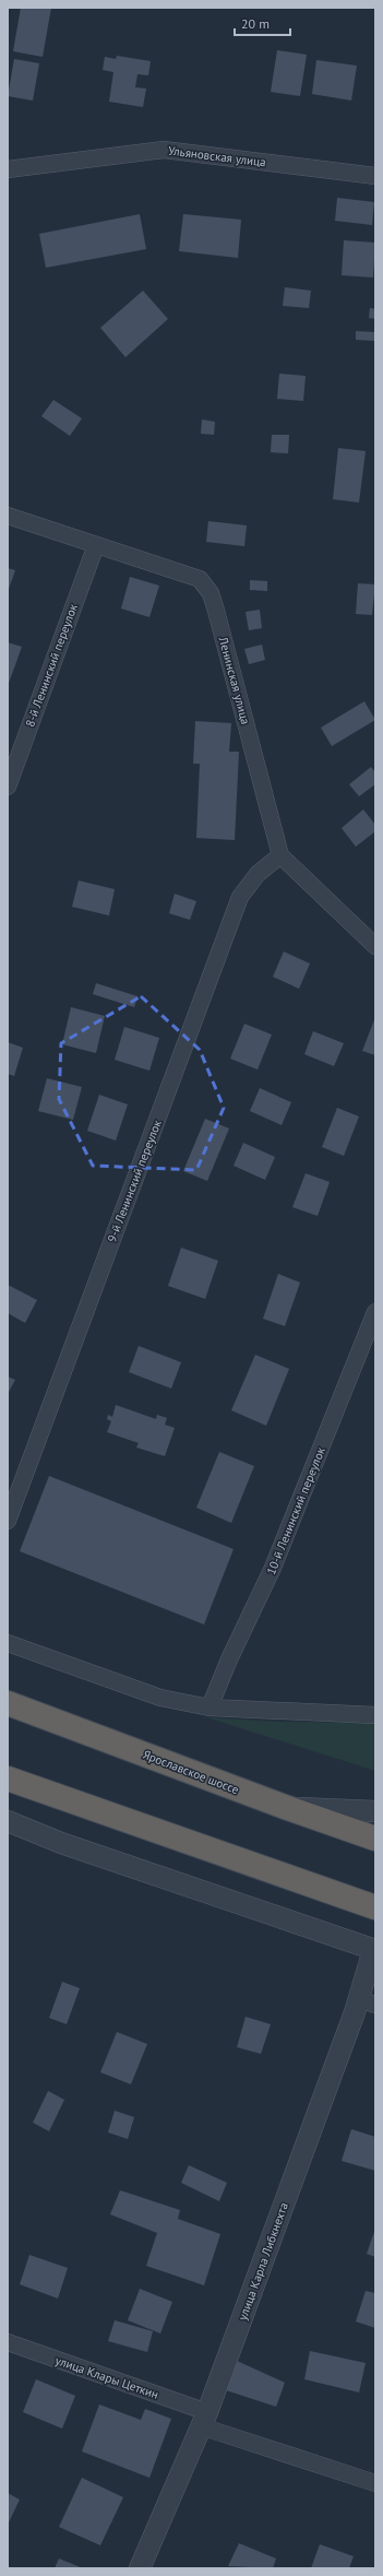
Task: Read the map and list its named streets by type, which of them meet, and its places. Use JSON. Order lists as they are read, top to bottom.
{
  "streets": {
    "highway": ["Ярославское шоссе"],
    "street": [
      "Ульяновская улица",
      "8-й Ленинский переулок",
      "Ленинская улица",
      "9-й Ленинский переулок",
      "10-й Ленинский переулок",
      "улица Карла Либкнехта",
      "улица Клары Цеткин"
    ]
  },
  "crossings": [
    ["8-й Ленинский переулок", "Ленинская улица"],
    ["Ленинская улица", "9-й Ленинский переулок"],
    ["улица Карла Либкнехта", "улица Клары Цеткин"]
  ],
  "scale_bar": "20 m"
}
